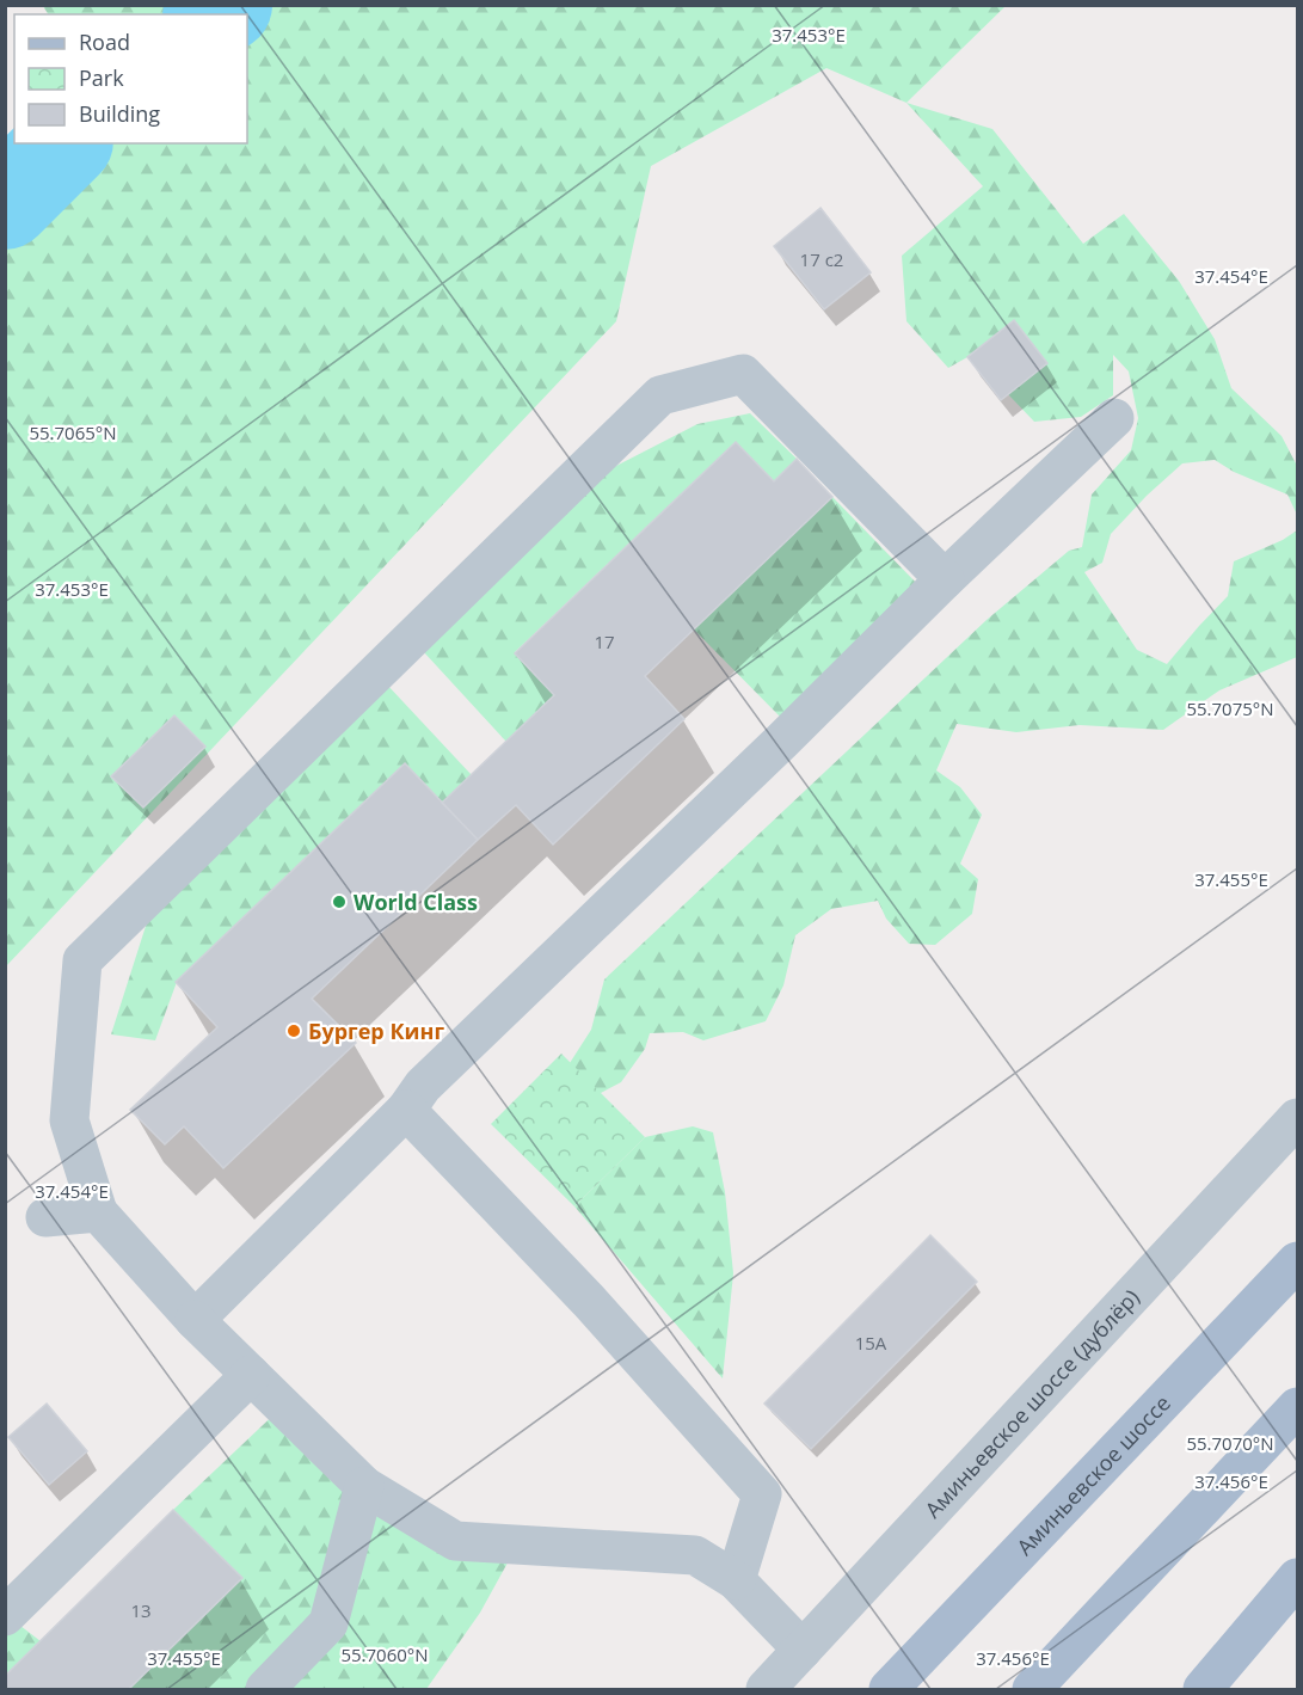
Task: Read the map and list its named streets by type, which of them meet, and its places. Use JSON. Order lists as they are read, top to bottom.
{
  "streets": {
    "main road": ["Аминьевское шоссе"],
    "street": ["Аминьевское шоссе (дублёр)"]
  },
  "places": ["World Class", "Бургер Кинг"],
  "house_numbers": [
    "17 с2",
    "17",
    "15А",
    "13"
  ],
  "legend": ["Road", "Park", "Building"],
  "coordinates": [
    "37.453°E",
    "37.454°E",
    "55.7065°N",
    "55.7075°N",
    "37.455°E",
    "55.7070°N",
    "37.456°E",
    "55.7060°N"
  ]
}
